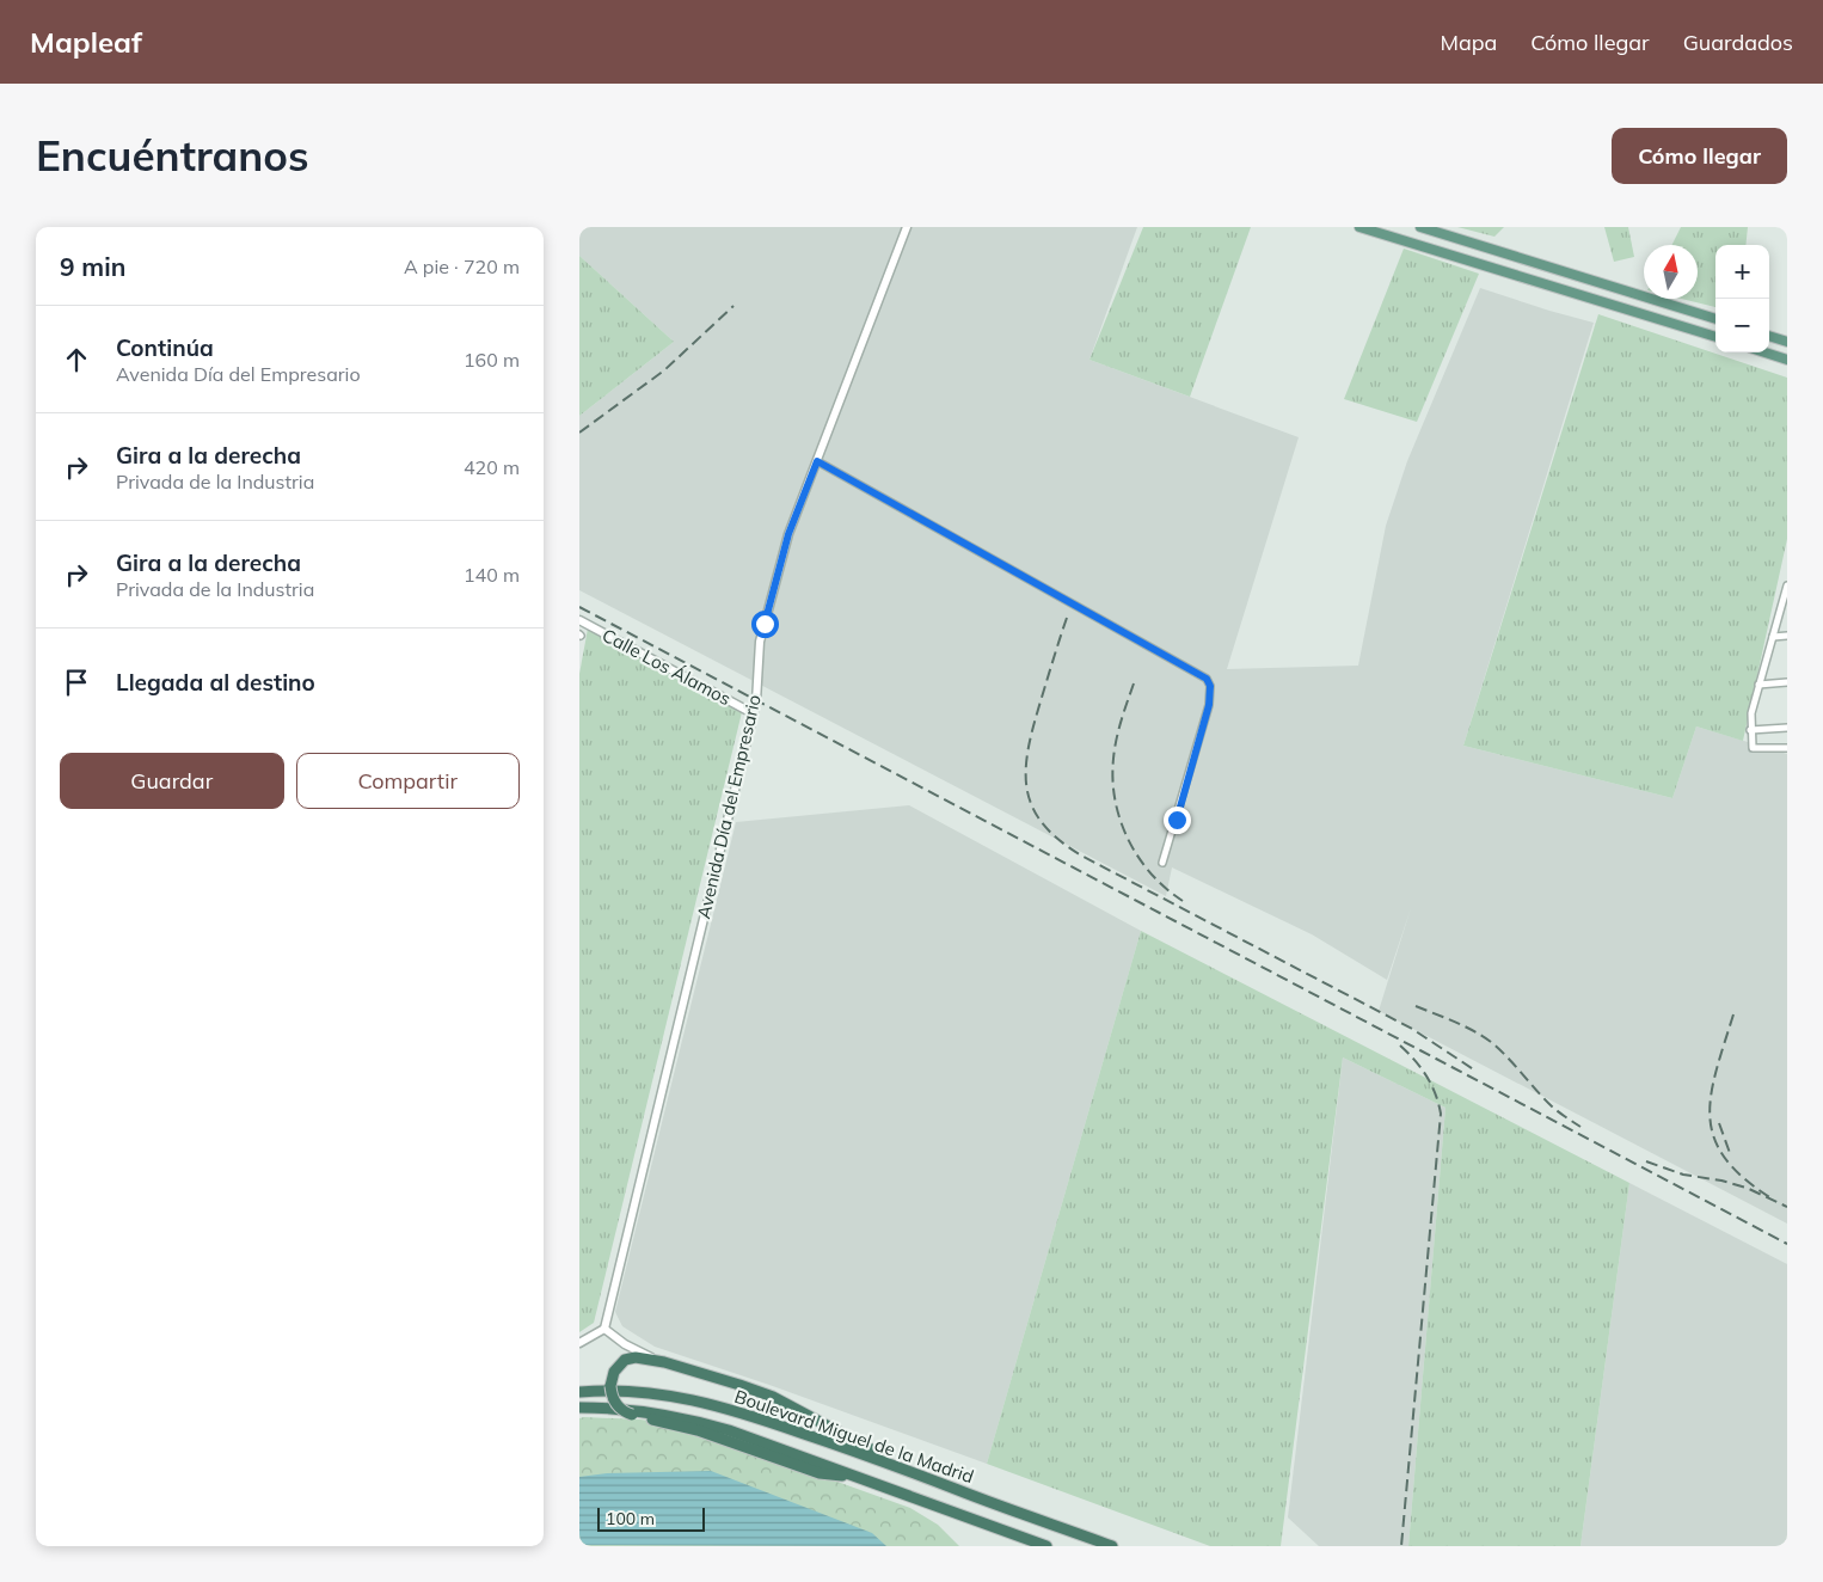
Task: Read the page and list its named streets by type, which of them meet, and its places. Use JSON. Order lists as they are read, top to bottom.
{
  "streets": {
    "highway": ["Boulevard Miguel de la Madrid"],
    "street": ["Calle Los Álamos", "Avenida Día del Empresario"]
  },
  "crossings": [
    ["Calle Los Álamos", "Avenida Día del Empresario"]
  ],
  "scale_bar": "100 m",
  "north": "top",
  "page": {
    "header": "Mapleaf",
    "nav": ["Mapa", "Cómo llegar", "Guardados"],
    "buttons": [
      "Cómo llegar",
      ["Guardar", "Compartir"]
    ],
    "title": "Encuéntranos",
    "heading": ["9 min", "A pie · 720 m"],
    "map_buttons": ["+", "−"],
    "list": [
      ["Continúa", "Avenida Día del Empresario", "160 m"],
      ["Gira a la derecha", "Privada de la Industria", "420 m"],
      ["Gira a la derecha", "Privada de la Industria", "140 m"],
      "Llegada al destino"
    ],
    "scale": "100 m"
  }
}
